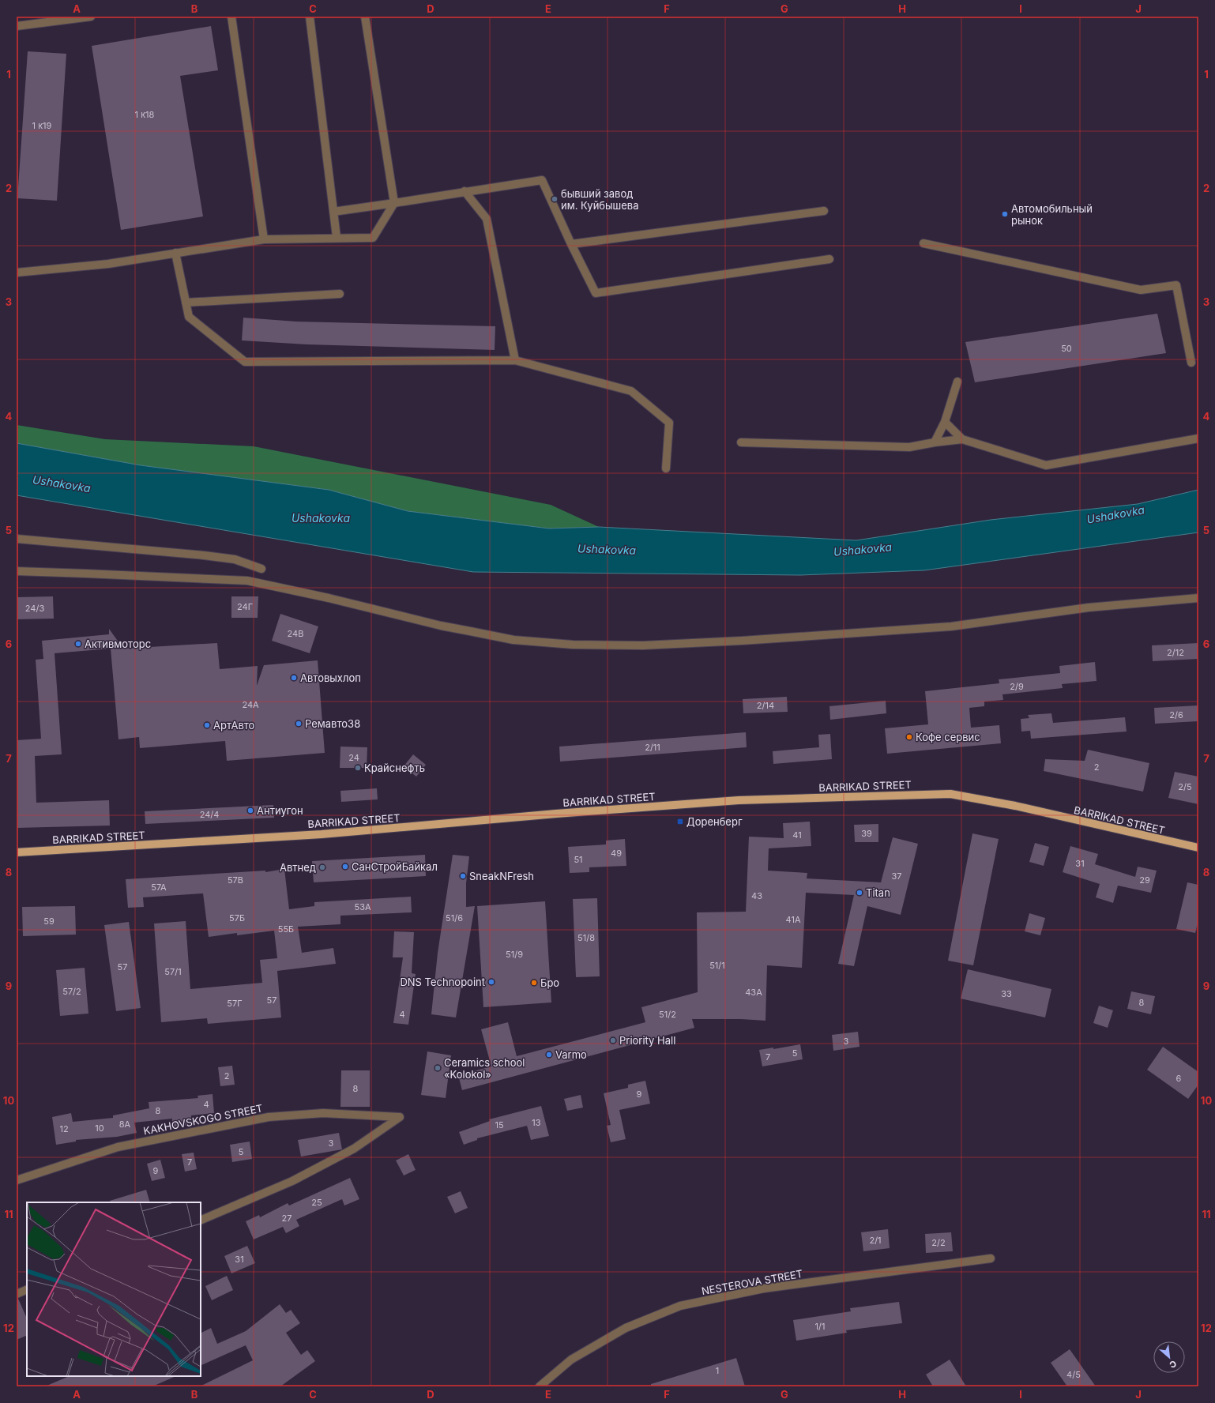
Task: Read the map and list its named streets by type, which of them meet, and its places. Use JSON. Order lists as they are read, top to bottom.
{
  "streets": {
    "main road": ["BARRIKAD STREET"],
    "street": ["KAKHOVSKOGO STREET", "NESTEROVA STREET"]
  },
  "water": ["Ushakovka"],
  "places": {
    "other": [
      "бывший завод им. Куйбышева",
      "Автомобильный рынок",
      "Активмоторс",
      "Автовыхлоп",
      "Ремавто38",
      "АртАвто",
      "Кофе сервис",
      "Крайснефть",
      "Антиугон",
      "СанСтройБайкал",
      "Автнед",
      "SneakNFresh",
      "Titan",
      "DNS Technopoint",
      "Бро",
      "Priority Hall",
      "Varmo",
      "Ceramics school «Kolokol»"
    ],
    "transit": ["Доренберг"]
  },
  "house_numbers": [
    "1 к18",
    "1 к19",
    "50",
    "24Г",
    "24/3",
    "24В",
    "2/12",
    "2/9",
    "24А",
    "2/14",
    "2/6",
    "2/11",
    "24",
    "2",
    "2/5",
    "24/4",
    "39",
    "41",
    "49",
    "51",
    "31",
    "37",
    "57В",
    "29",
    "57А",
    "43",
    "53А",
    "57Б",
    "51/6",
    "41А",
    "59",
    "55Б",
    "51/8",
    "51/9",
    "51/1",
    "57",
    "57/1",
    "57/2",
    "43А",
    "33",
    "57",
    "8",
    "57Г",
    "4",
    "51/2",
    "3",
    "5",
    "7",
    "2",
    "6",
    "8",
    "9",
    "4",
    "8",
    "13",
    "8А",
    "15",
    "10",
    "12",
    "3",
    "5",
    "7",
    "9",
    "25",
    "27",
    "2/1",
    "2/2",
    "31",
    "1/1",
    "1",
    "4/5"
  ],
  "north": "bottom right",
  "grid": {
    "columns": [
      "A",
      "B",
      "C",
      "D",
      "E",
      "F",
      "G",
      "H",
      "I",
      "J"
    ],
    "rows": [
      "1",
      "2",
      "3",
      "4",
      "5",
      "6",
      "7",
      "8",
      "9",
      "10",
      "11",
      "12"
    ]
  }
}
